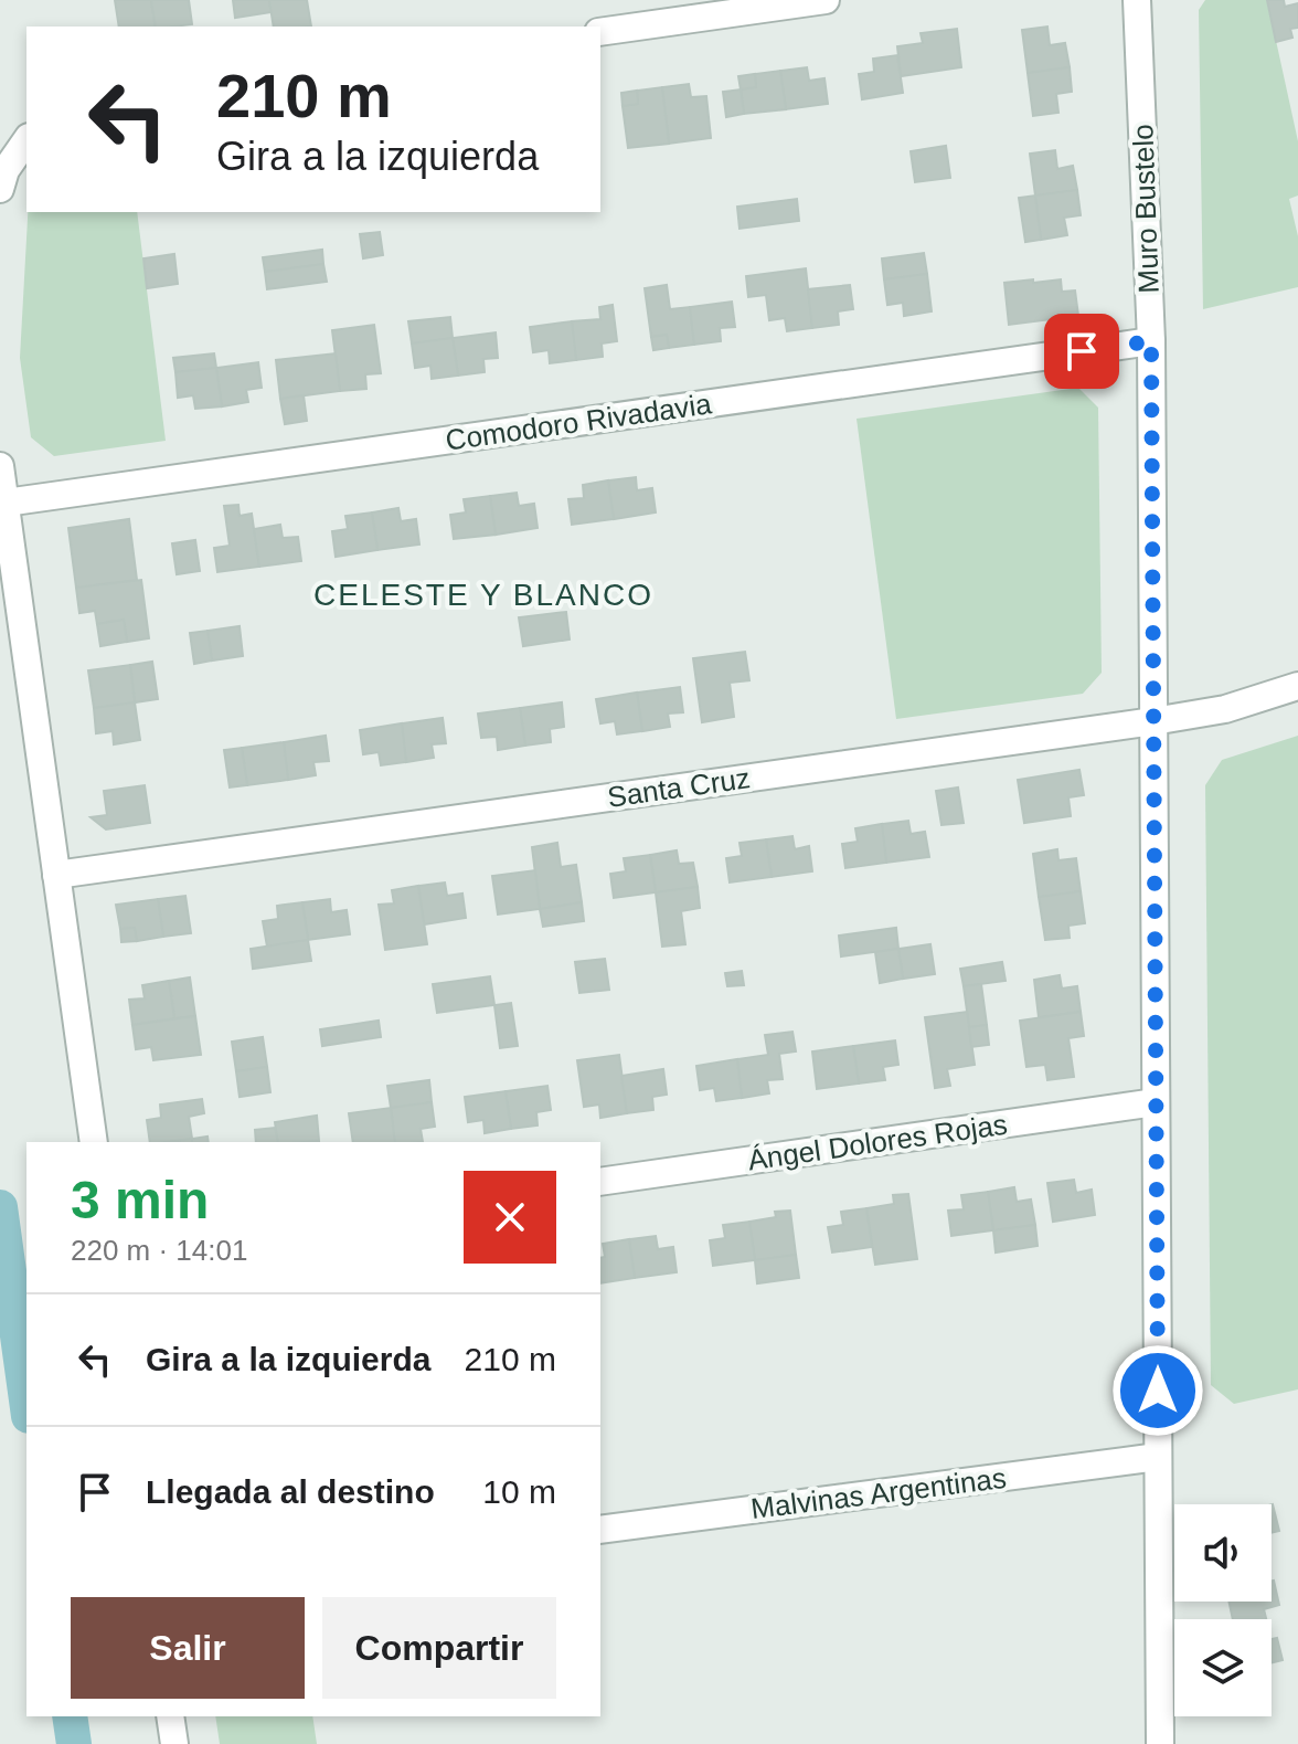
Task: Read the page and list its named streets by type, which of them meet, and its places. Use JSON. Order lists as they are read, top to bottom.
{
  "streets": {
    "street": [
      "Muro Bustelo",
      "Comodoro Rivadavia",
      "Santa Cruz",
      "Ángel Dolores Rojas",
      "Malvinas Argentinas"
    ]
  },
  "crossings": [
    ["Muro Bustelo", "Comodoro Rivadavia"],
    ["Muro Bustelo", "Santa Cruz"],
    ["Muro Bustelo", "Ángel Dolores Rojas"],
    ["Muro Bustelo", "Malvinas Argentinas"]
  ],
  "districts": ["CELESTE Y BLANCO"],
  "page": {
    "turn": ["210 m", "Gira a la izquierda"],
    "heading": ["3 min", "220 m · 14:01"],
    "list": [
      {
        "name": "Gira a la izquierda",
        "value": "210 m"
      },
      {
        "name": "Llegada al destino",
        "value": "10 m"
      }
    ],
    "buttons": ["Salir", "Compartir"]
  }
}
